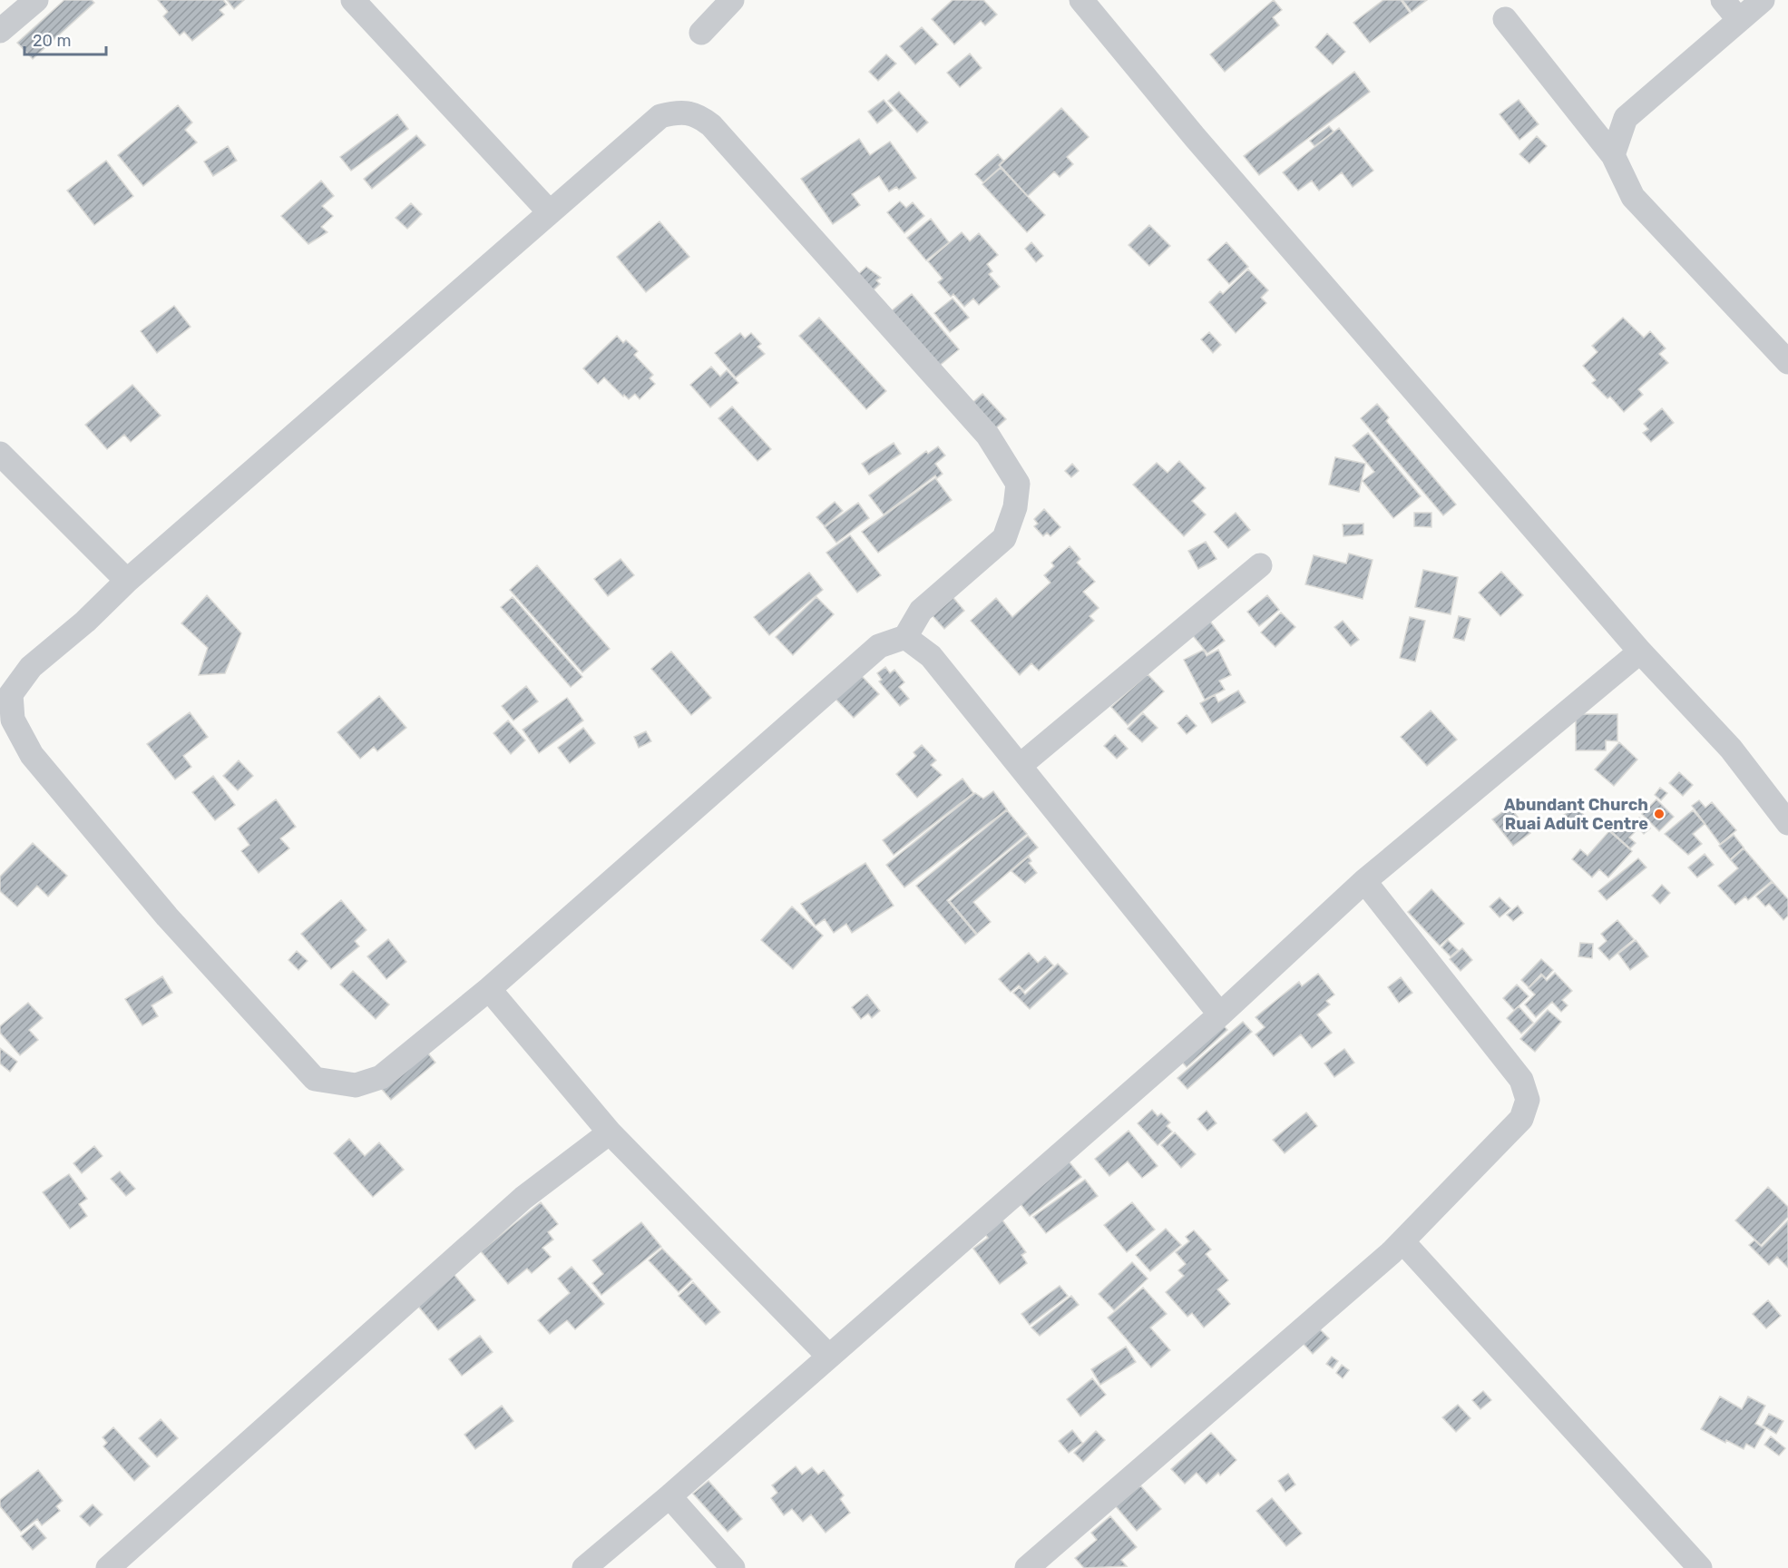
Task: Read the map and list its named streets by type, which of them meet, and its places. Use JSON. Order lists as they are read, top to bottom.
{
  "places": ["Abundant Church Ruai Adult Centre"],
  "scale_bar": "20 m"
}
